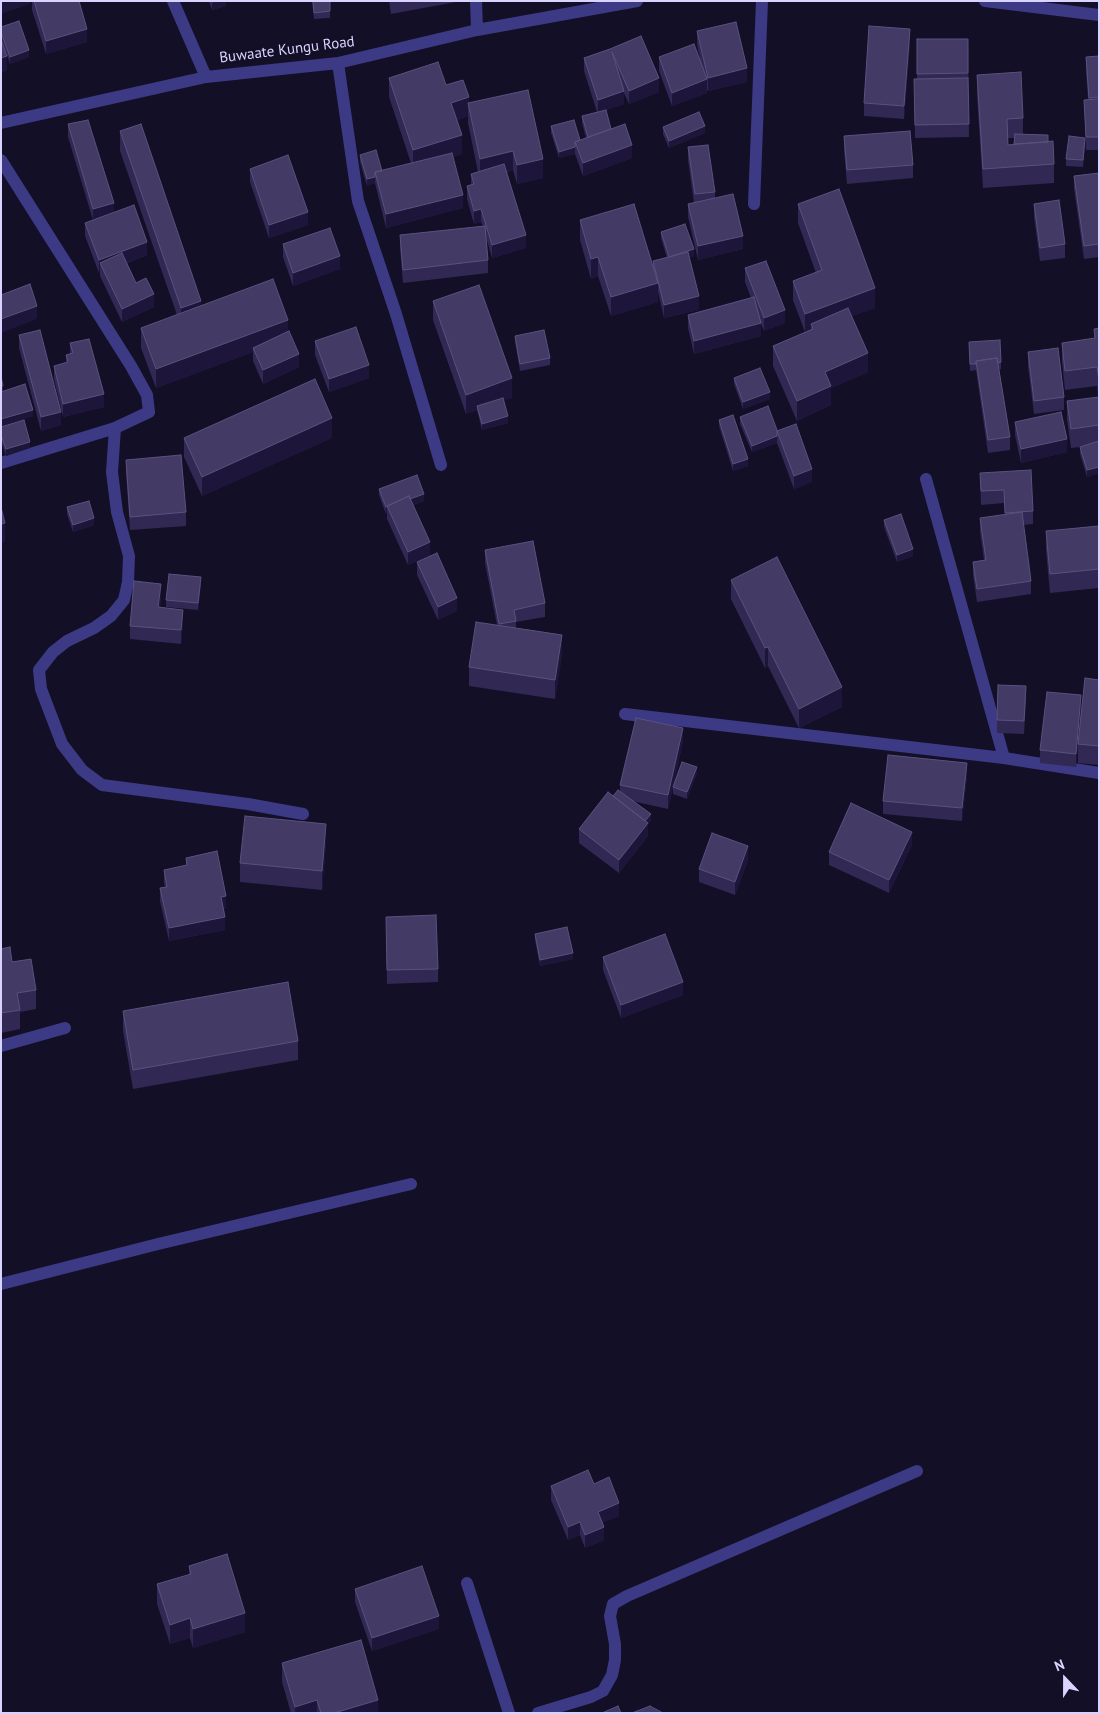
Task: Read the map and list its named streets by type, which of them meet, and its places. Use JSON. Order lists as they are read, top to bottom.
{
  "streets": {
    "street": ["Buwaate Kungu Road"]
  },
  "north": "top"
}
